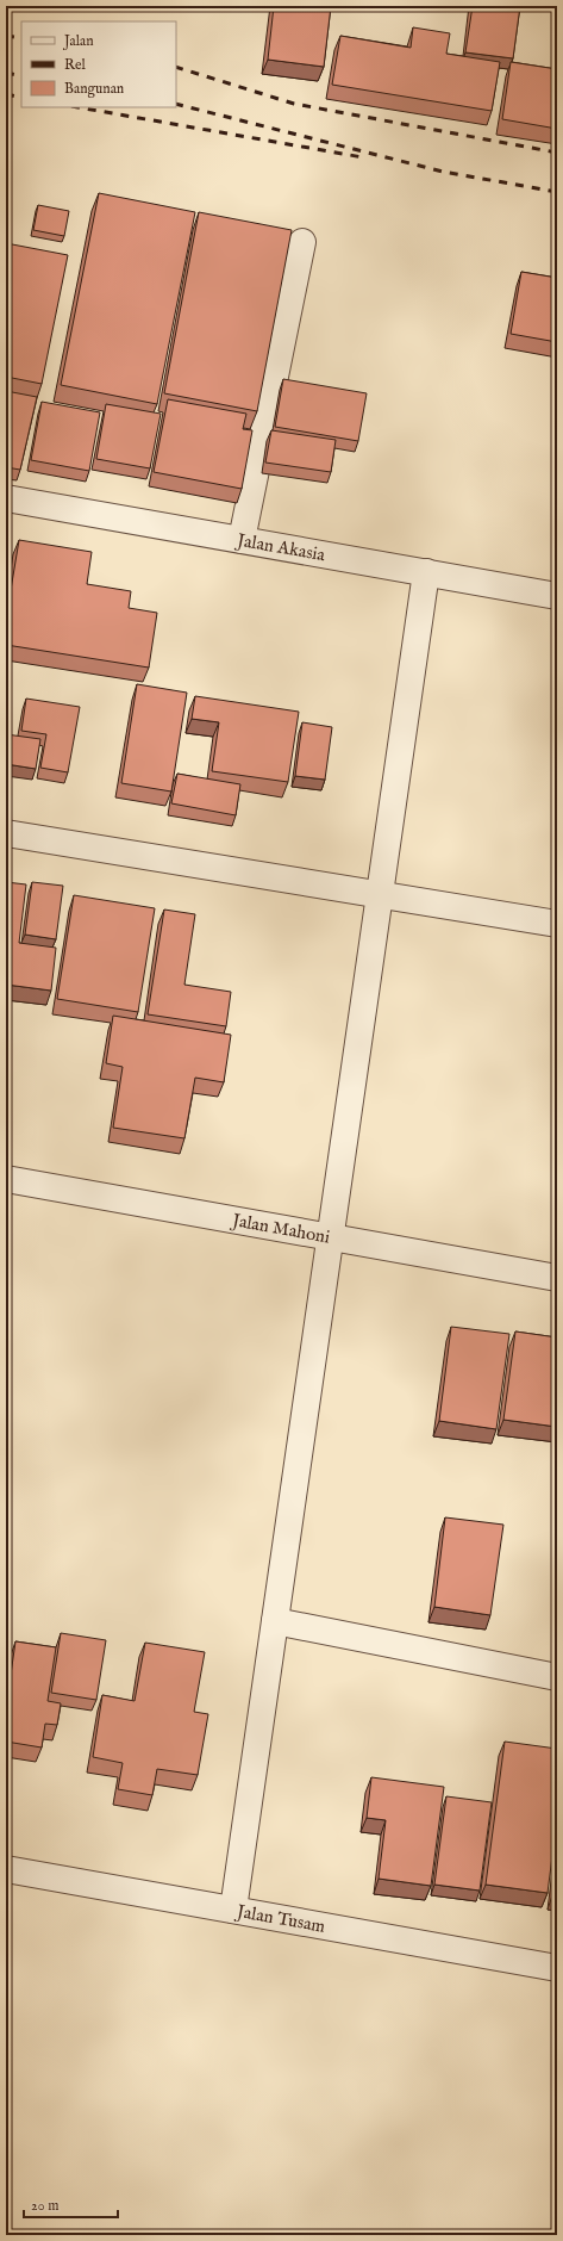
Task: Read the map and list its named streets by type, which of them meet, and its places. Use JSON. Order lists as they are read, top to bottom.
{
  "streets": {
    "street": ["Jalan Akasia", "Jalan Mahoni", "Jalan Tusam"]
  },
  "legend": ["Jalan", "Rel", "Bangunan"],
  "scale_bar": "20 m"
}
